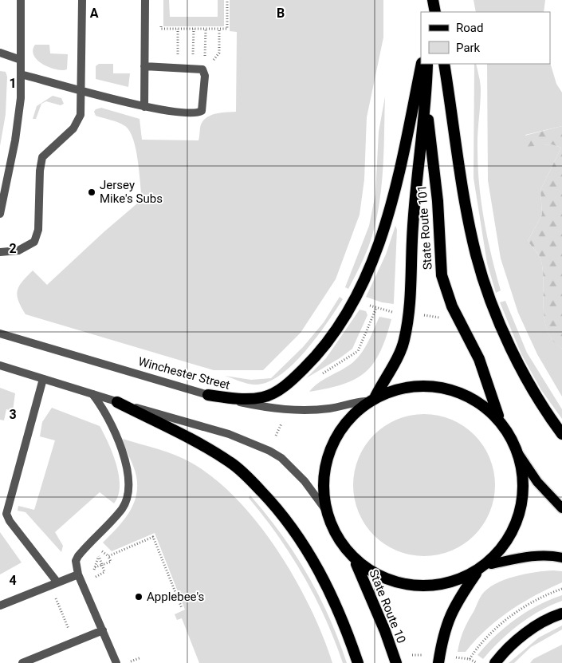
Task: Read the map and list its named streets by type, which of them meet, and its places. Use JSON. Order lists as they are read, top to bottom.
{
  "streets": {
    "highway": ["State Route 101", "State Route 10"],
    "street": ["Winchester Street"]
  },
  "crossings": [
    ["State Route 101", "Winchester Street"]
  ],
  "places": ["Jersey Mike's Subs", "Applebee's"],
  "legend": ["Road", "Park"],
  "grid": {
    "columns": ["A", "B"],
    "rows": [
      "1",
      "2",
      "3",
      "4"
    ]
  }
}
